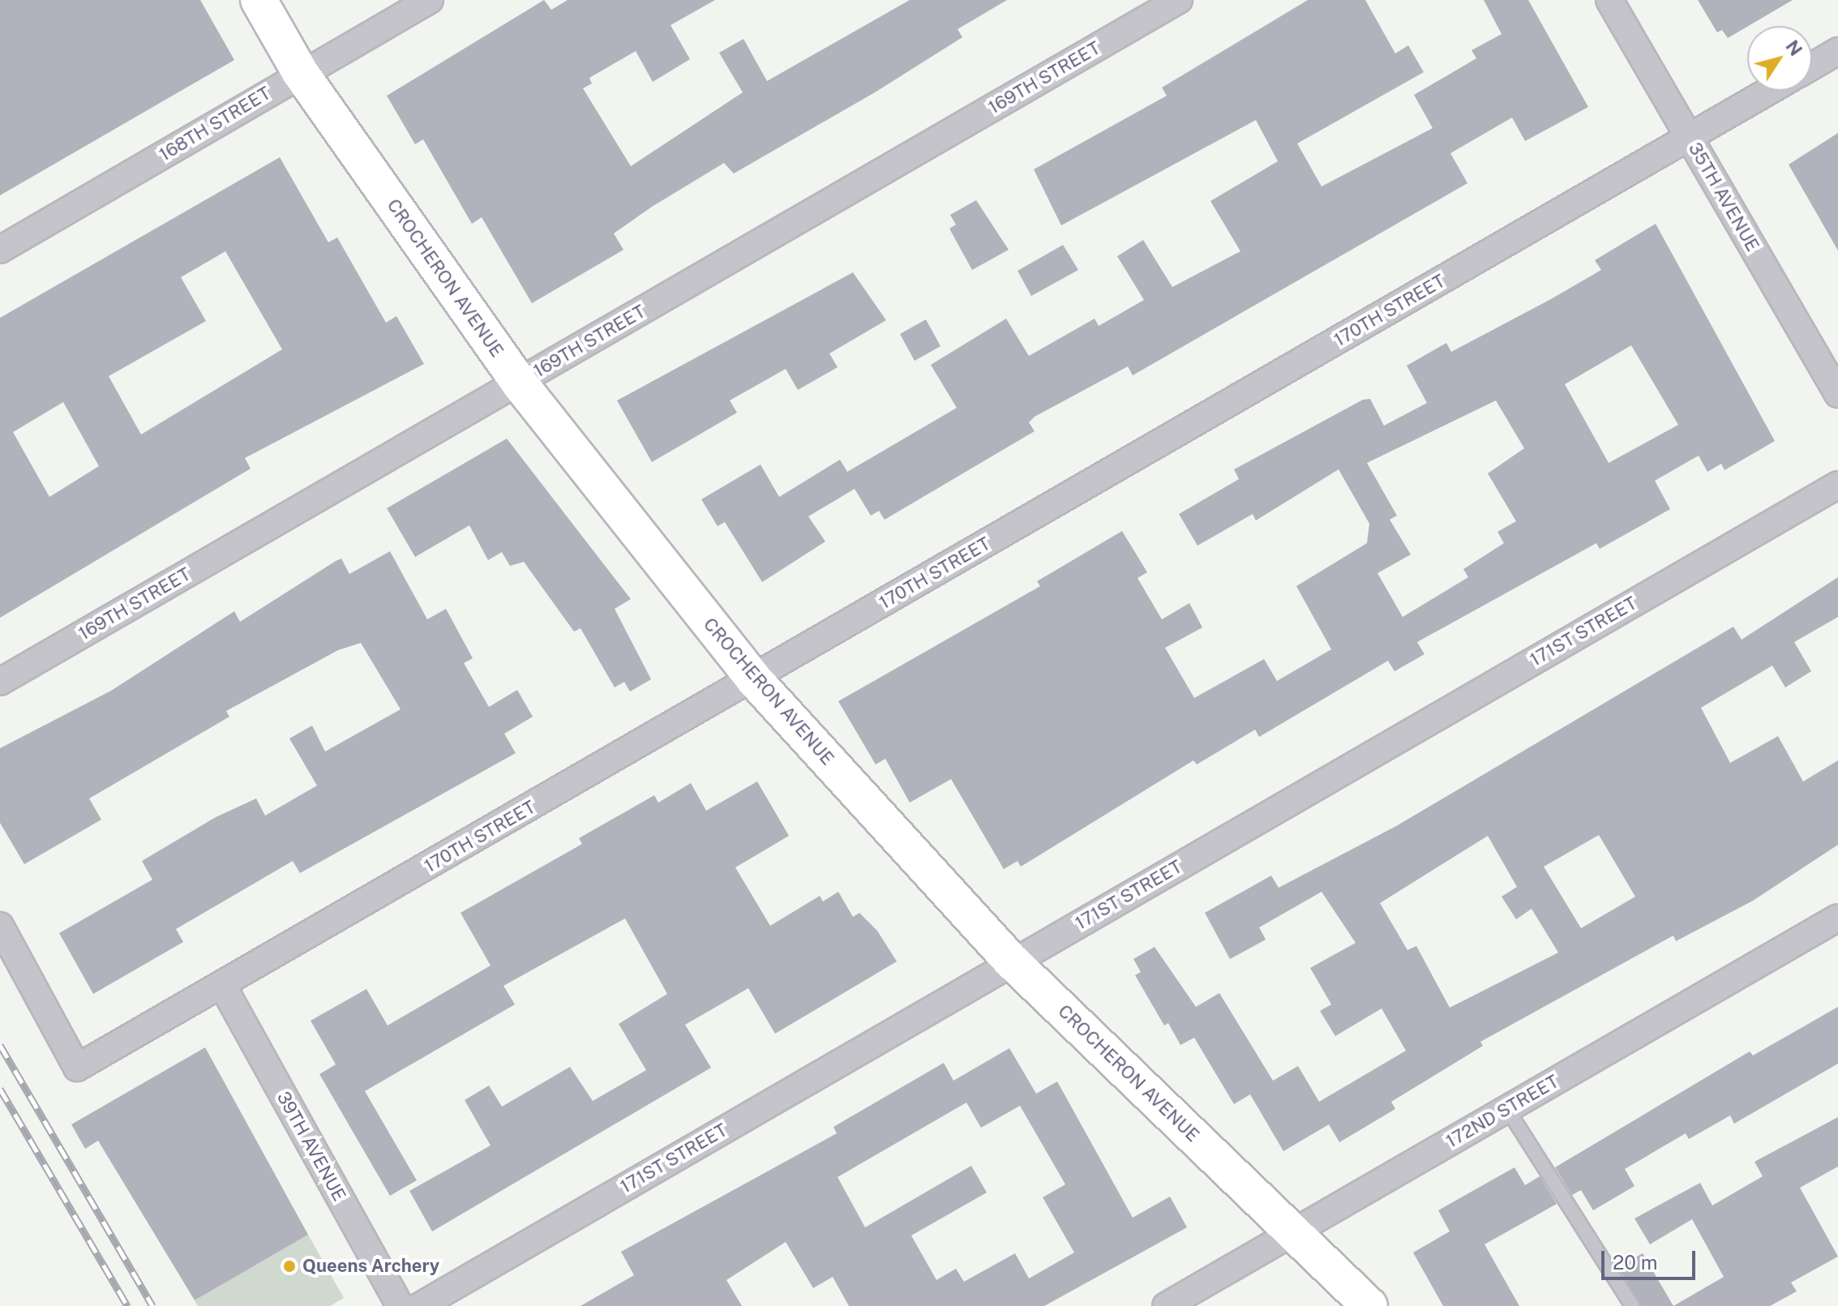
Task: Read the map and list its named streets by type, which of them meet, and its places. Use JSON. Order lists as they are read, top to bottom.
{
  "streets": {
    "street": [
      "169TH STREET",
      "168TH STREET",
      "35TH AVENUE",
      "CROCHERON AVENUE",
      "170TH STREET",
      "171ST STREET",
      "172ND STREET",
      "39TH AVENUE"
    ]
  },
  "crossings": [
    ["169TH STREET", "CROCHERON AVENUE"],
    ["168TH STREET", "CROCHERON AVENUE"],
    ["35TH AVENUE", "170TH STREET"],
    ["CROCHERON AVENUE", "170TH STREET"],
    ["CROCHERON AVENUE", "171ST STREET"],
    ["CROCHERON AVENUE", "172ND STREET"],
    ["170TH STREET", "39TH AVENUE"]
  ],
  "places": ["Queens Archery"],
  "scale_bar": "20 m",
  "north": "top right"
}
